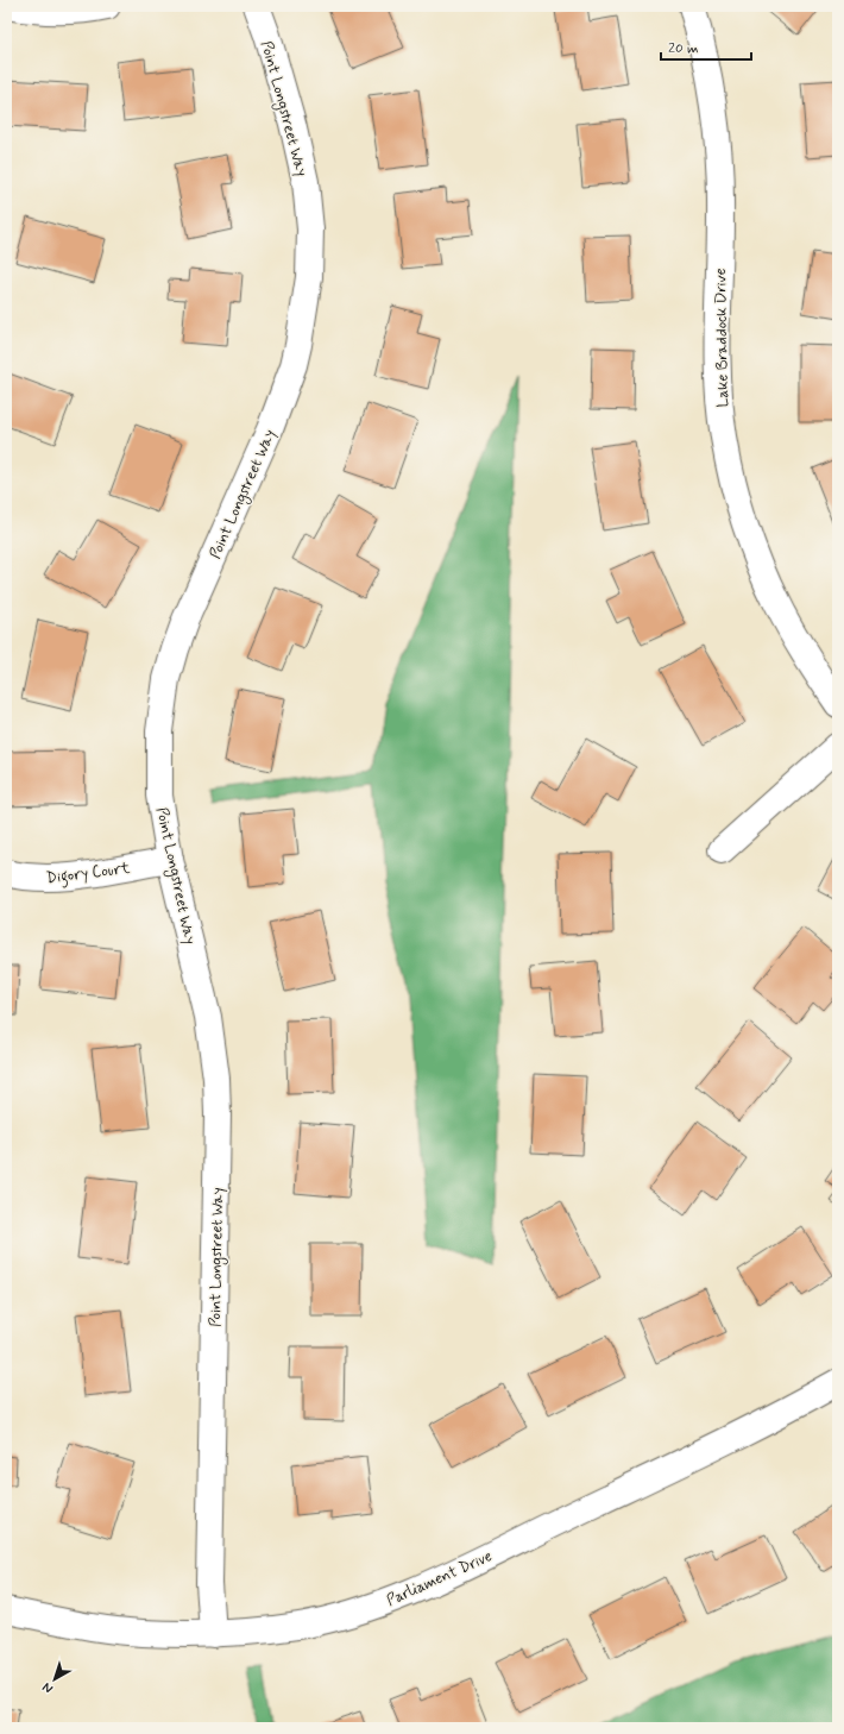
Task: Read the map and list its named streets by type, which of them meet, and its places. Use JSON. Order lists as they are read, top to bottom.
{
  "streets": {
    "street": [
      "Point Longstreet Way",
      "Lake Braddock Drive",
      "Digory Court",
      "Parliament Drive"
    ]
  },
  "crossings": [
    ["Point Longstreet Way", "Digory Court"],
    ["Point Longstreet Way", "Parliament Drive"]
  ],
  "scale_bar": "20 m",
  "north": "bottom left"
}
